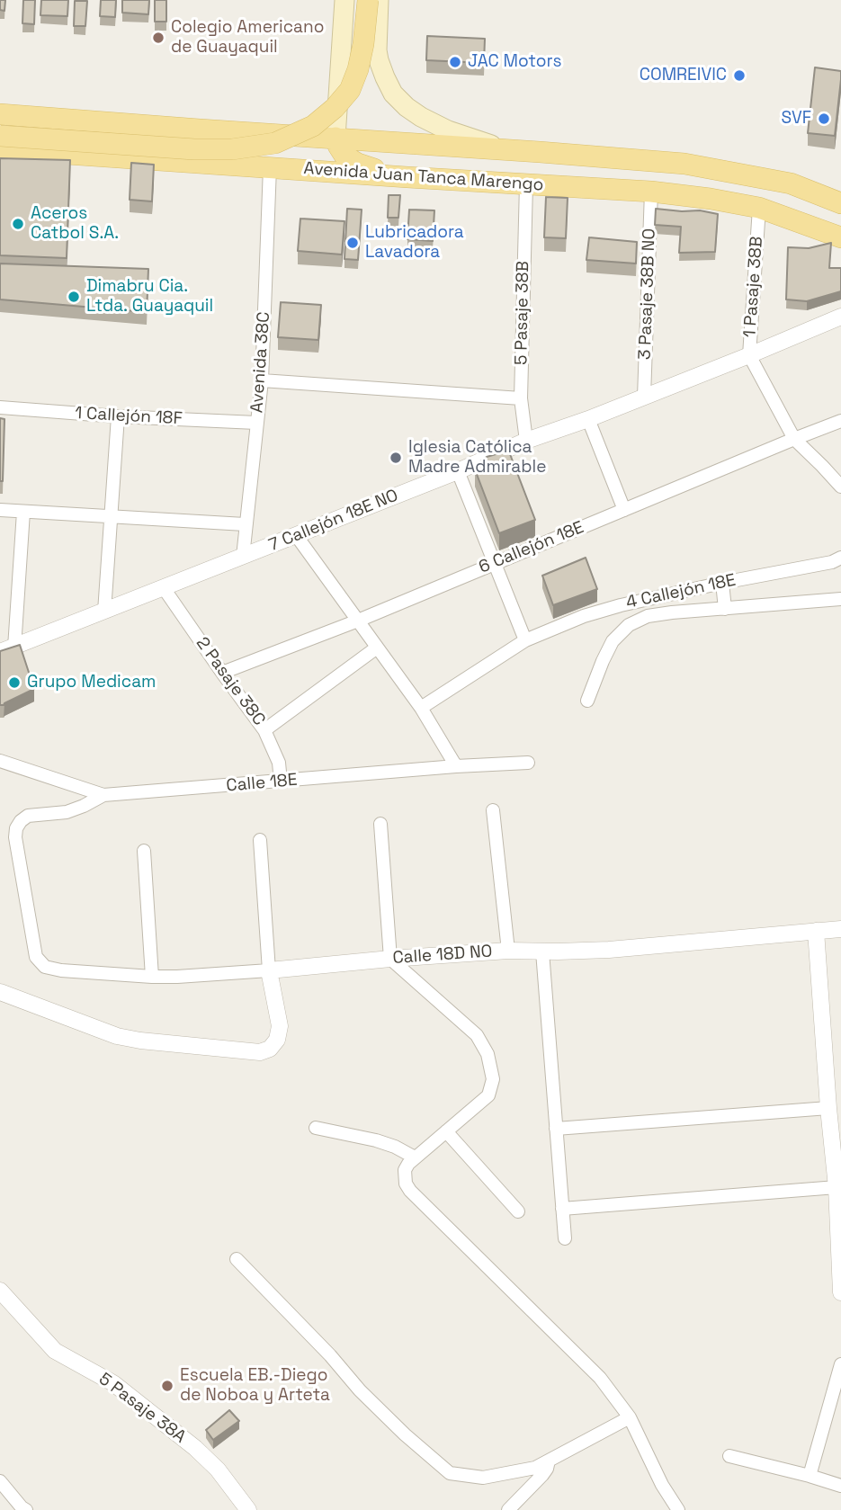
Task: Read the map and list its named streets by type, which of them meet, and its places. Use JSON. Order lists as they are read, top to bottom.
{
  "streets": {
    "main road": ["Avenida Juan Tanca Marengo"],
    "street": [
      "1 Pasaje 38B",
      "3 Pasaje 38B NO",
      "5 Pasaje 38B",
      "Avenida 38C",
      "1 Callejón 18F",
      "7 Callejón 18E NO",
      "6 Callejón 18E",
      "4 Callejón 18E",
      "2 Pasaje 38C",
      "Calle 18E",
      "Calle 18D NO",
      "5 Pasaje 38A"
    ]
  },
  "crossings": [
    ["Avenida Juan Tanca Marengo", "1 Pasaje 38B"],
    ["Avenida Juan Tanca Marengo", "3 Pasaje 38B NO"],
    ["Avenida Juan Tanca Marengo", "5 Pasaje 38B"],
    ["Avenida Juan Tanca Marengo", "Avenida 38C"],
    ["1 Pasaje 38B", "7 Callejón 18E NO"],
    ["1 Pasaje 38B", "6 Callejón 18E"],
    ["3 Pasaje 38B NO", "7 Callejón 18E NO"],
    ["5 Pasaje 38B", "7 Callejón 18E NO"],
    ["Avenida 38C", "1 Callejón 18F"],
    ["Avenida 38C", "7 Callejón 18E NO"],
    ["7 Callejón 18E NO", "2 Pasaje 38C"],
    ["6 Callejón 18E", "2 Pasaje 38C"],
    ["2 Pasaje 38C", "Calle 18E"],
    ["Calle 18E", "Calle 18D NO"]
  ],
  "places": [
    "Colegio Americano de Guayaquil",
    "JAC Motors",
    "COMREIVIC",
    "SVF",
    "Aceros Catbol S.A.",
    "Lubricadora Lavadora",
    "Dimabru Cia. Ltda. Guayaquil",
    "Iglesia Católica Madre Admirable",
    "Grupo Medicam",
    "Escuela EB.-Diego de Noboa y Arteta"
  ]
}
